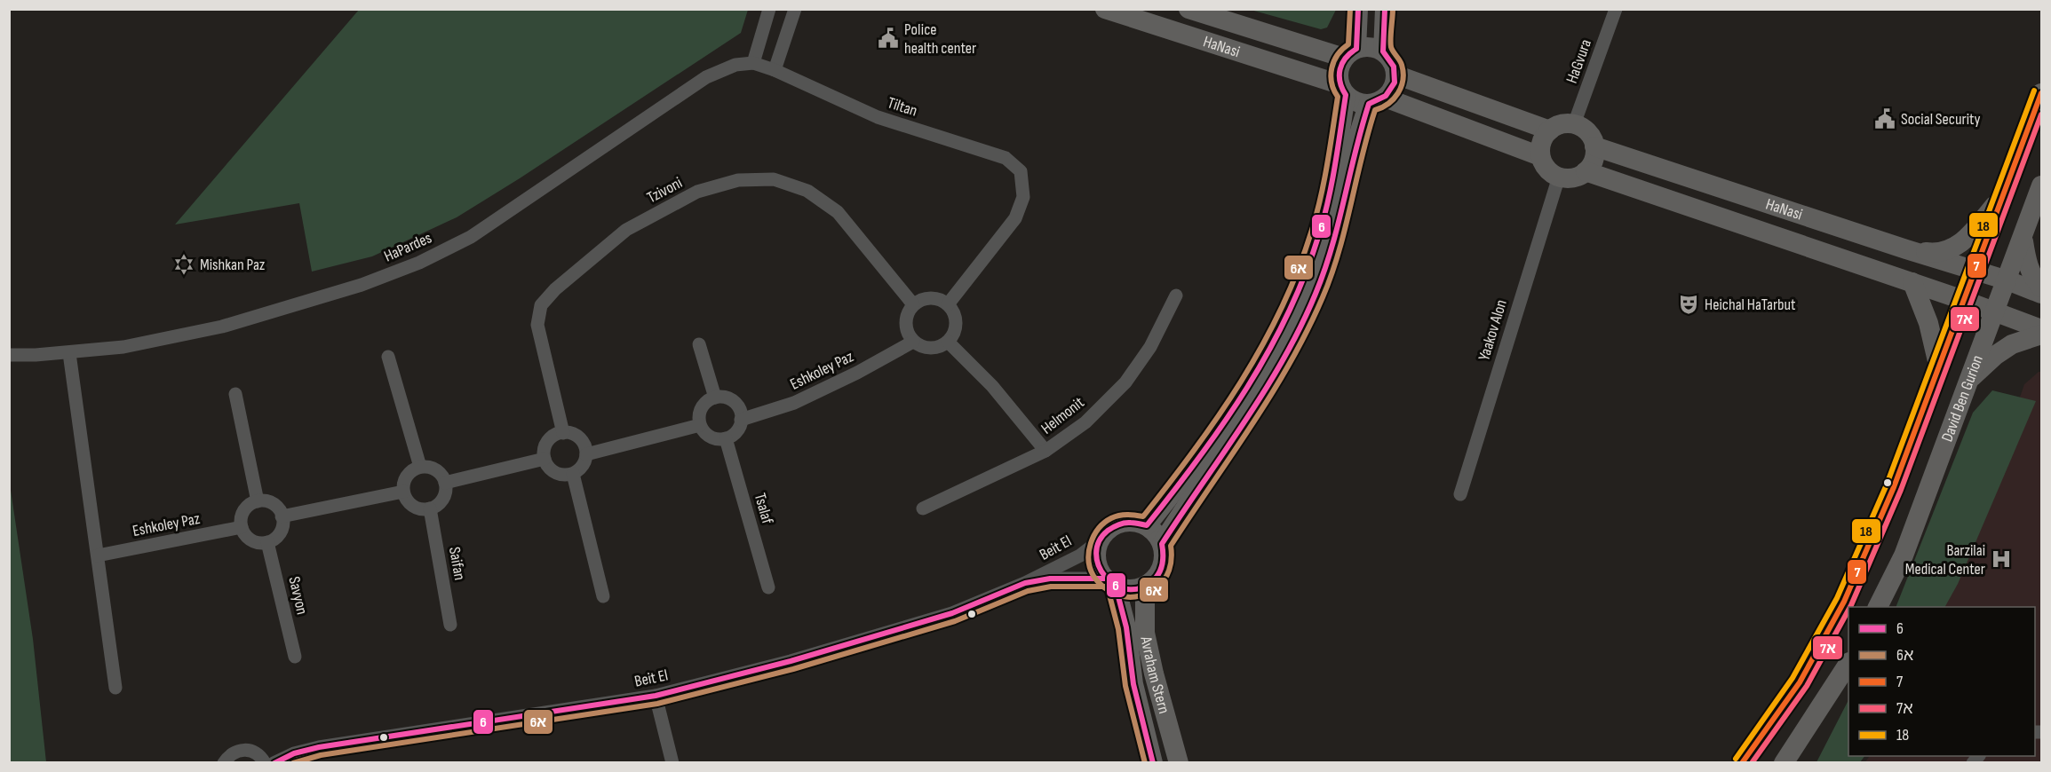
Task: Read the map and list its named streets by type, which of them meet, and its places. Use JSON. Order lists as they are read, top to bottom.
{
  "streets": {
    "street": [
      "HaNasi",
      "HaGvura",
      "Tiltan",
      "Tzivoni",
      "HaPardes",
      "Yaakov Alon",
      "Eshkoley Paz",
      "David Ben Gurion",
      "Helmonit",
      "Tsalaf",
      "Beit El",
      "Saifan",
      "Savyon",
      "Avraham Stern"
    ]
  },
  "crossings": [
    ["HaNasi", "HaGvura"],
    ["HaNasi", "Yaakov Alon"],
    ["HaNasi", "David Ben Gurion"],
    ["HaGvura", "Yaakov Alon"],
    ["Tiltan", "Tzivoni"],
    ["Tiltan", "HaPardes"],
    ["Tiltan", "Eshkoley Paz"],
    ["Tzivoni", "Eshkoley Paz"],
    ["Eshkoley Paz", "Tsalaf"],
    ["Eshkoley Paz", "Savyon"],
    ["Beit El", "Avraham Stern"]
  ],
  "places": {
    "public building": ["Police health center", "Social Security"],
    "synagogue": ["Mishkan Paz"],
    "theatre": ["Heichal HaTarbut"],
    "hospital": ["Barzilai Medical Center"]
  },
  "lines": [
    "transit line 6",
    "transit line 6א",
    "transit line 18",
    "transit line 7",
    "transit line 7א"
  ],
  "legend": [
    "6",
    "6א",
    "7",
    "7א",
    "18"
  ]
}
